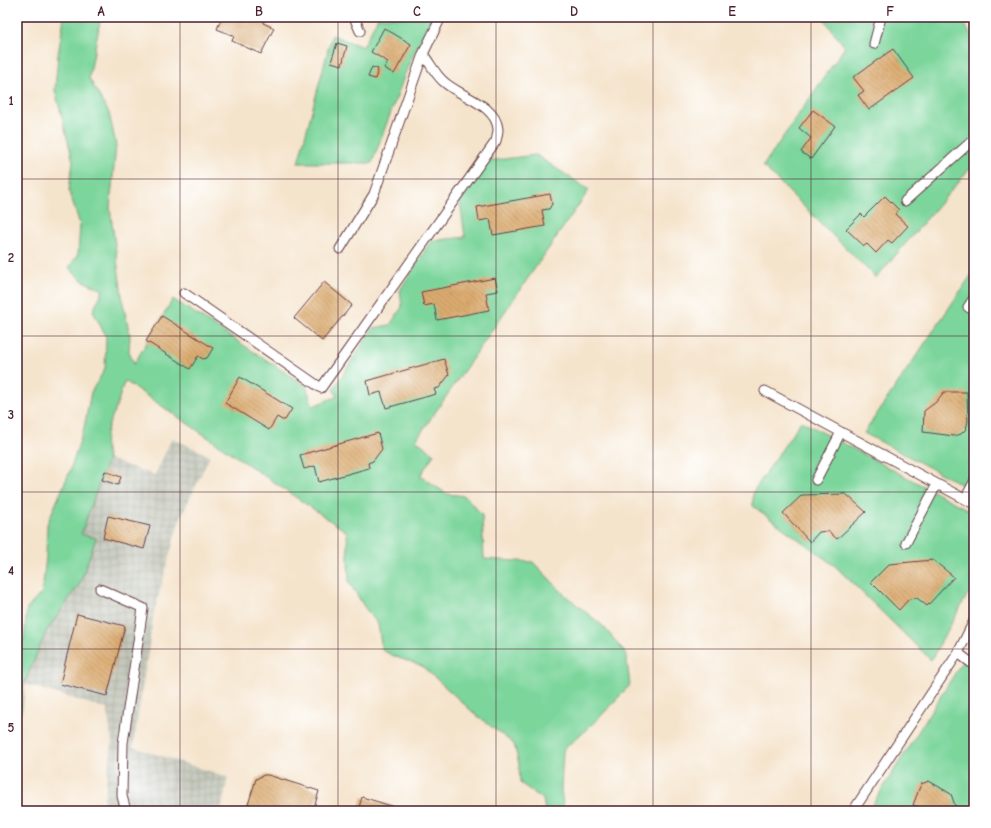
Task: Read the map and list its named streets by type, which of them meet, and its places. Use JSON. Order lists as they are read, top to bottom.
{
  "grid": {
    "columns": [
      "A",
      "B",
      "C",
      "D",
      "E",
      "F"
    ],
    "rows": [
      "1",
      "2",
      "3",
      "4",
      "5"
    ]
  }
}
